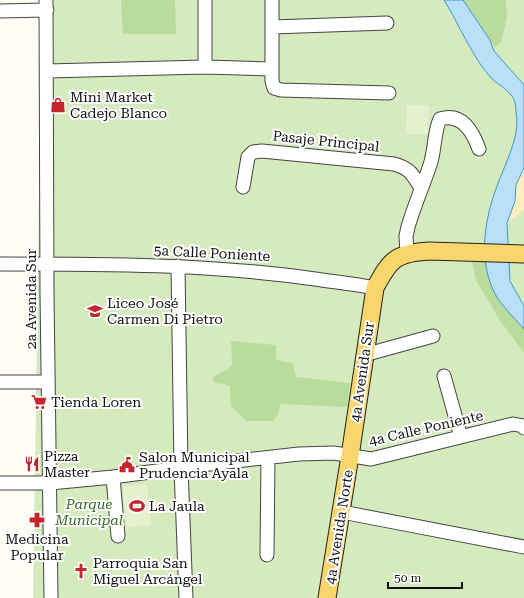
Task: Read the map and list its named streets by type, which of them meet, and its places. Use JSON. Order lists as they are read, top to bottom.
{
  "streets": {
    "main road": ["4a Avenida Sur", "4a Avenida Norte"],
    "street": [
      "Pasaje Principal",
      "5a Calle Poniente",
      "2a Avenida Sur",
      "4a Calle Poniente"
    ]
  },
  "crossings": [
    ["5a Calle Poniente", "2a Avenida Sur"],
    ["5a Calle Poniente", "4a Avenida Sur"],
    ["2a Avenida Sur", "4a Calle Poniente"],
    ["4a Avenida Sur", "4a Calle Poniente"],
    ["4a Avenida Sur", "4a Avenida Norte"],
    ["4a Calle Poniente", "4a Avenida Norte"]
  ],
  "parks": ["Parque Municipal"],
  "places": {
    "shop": ["Mini Market Cadejo Blanco"],
    "school or university": ["Liceo José Carmen Di Pietro"],
    "supermarket": ["Tienda Loren"],
    "restaurant": ["Pizza Master"],
    "public building": ["Salon Municipal Prudencia Ayala"],
    "sports": ["La Jaula"],
    "pharmacy": ["Medicina Popular"],
    "church": ["Parroquia San Miguel Arcángel"]
  },
  "scale_bar": "50 m"
}
